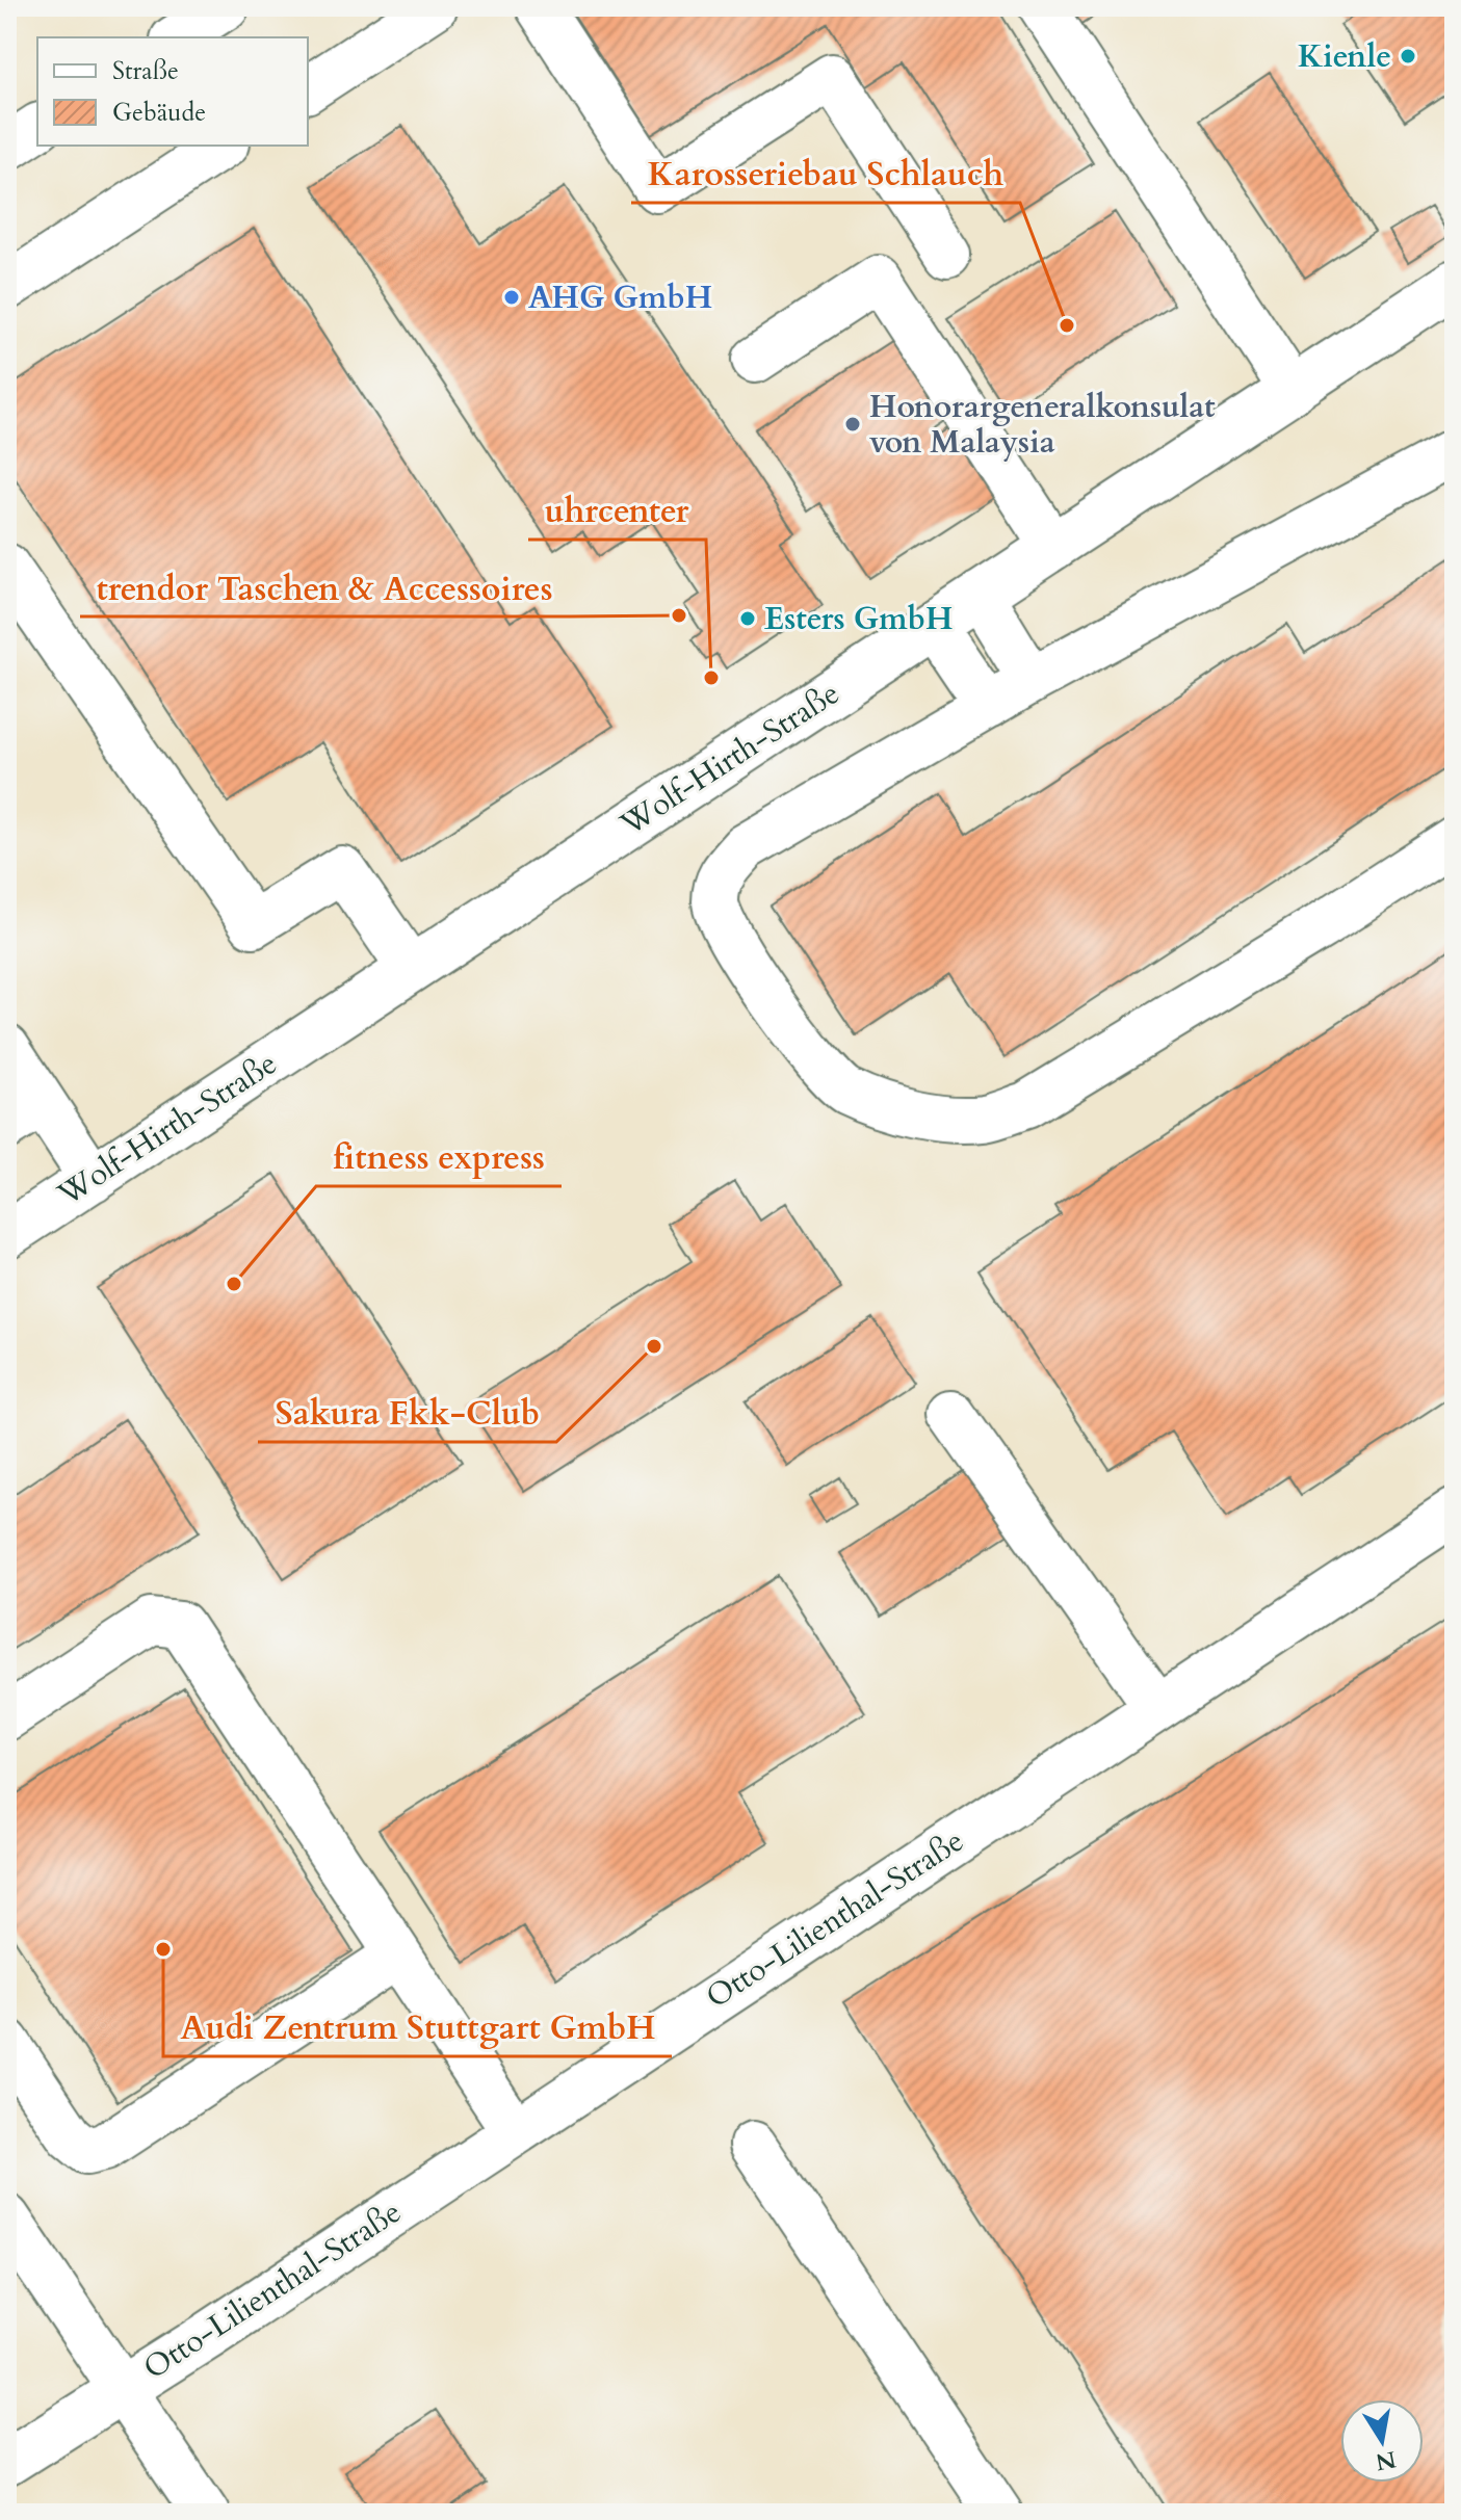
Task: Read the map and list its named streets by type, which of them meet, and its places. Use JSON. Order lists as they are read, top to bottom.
{
  "streets": {
    "street": ["Wolf-Hirth-Straße", "Otto-Lilienthal-Straße"]
  },
  "places": [
    "Kienle",
    "AHG GmbH",
    "Karosseriebau Schlauch",
    "Honorargeneralkonsulat von Malaysia",
    "trendor Taschen & Accessoires",
    "Esters GmbH",
    "uhrcenter",
    "fitness express",
    "Sakura Fkk-Club",
    "Audi Zentrum Stuttgart GmbH"
  ],
  "legend": ["Straße", "Gebäude"],
  "north": "bottom"
}
